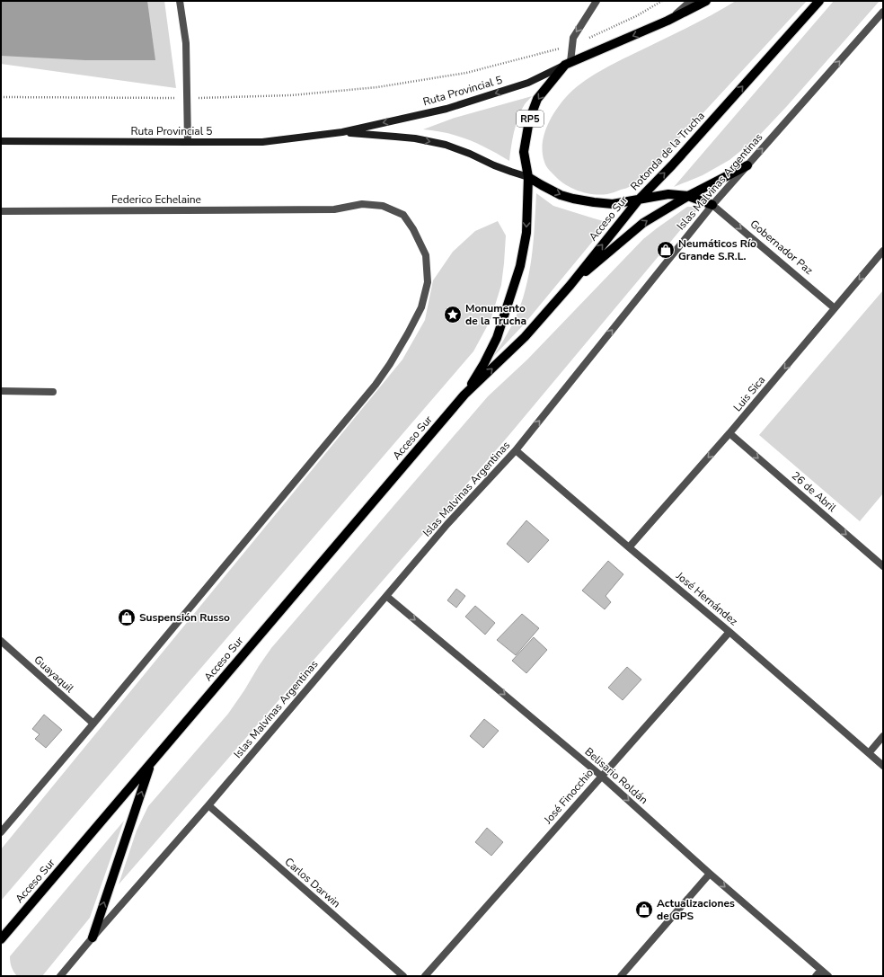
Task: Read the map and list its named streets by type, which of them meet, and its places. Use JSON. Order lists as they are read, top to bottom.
{
  "streets": {
    "main road": [
      "Ruta Provincial 5",
      "RP5",
      "Rotonda de la Trucha",
      "Acceso Sur"
    ],
    "street": [
      "Islas Malvinas Argentinas",
      "Federico Echelaine",
      "Gobernador Paz",
      "Luis Sica",
      "26 de Abril",
      "José Hernández",
      "Guayaquil",
      "Belisario Roldán",
      "José Finocchio",
      "Carlos Darwin"
    ]
  },
  "crossings": [
    ["Ruta Provincial 5", "RP5"],
    ["Ruta Provincial 5", "Rotonda de la Trucha"],
    ["Ruta Provincial 5", "Acceso Sur"],
    ["RP5", "Rotonda de la Trucha"],
    ["RP5", "Acceso Sur"],
    ["Rotonda de la Trucha", "Acceso Sur"],
    ["Islas Malvinas Argentinas", "Gobernador Paz"],
    ["Islas Malvinas Argentinas", "José Hernández"],
    ["Islas Malvinas Argentinas", "Belisario Roldán"],
    ["Islas Malvinas Argentinas", "Carlos Darwin"],
    ["Federico Echelaine", "Guayaquil"],
    ["Gobernador Paz", "Luis Sica"],
    ["Luis Sica", "26 de Abril"],
    ["Luis Sica", "José Hernández"],
    ["José Hernández", "José Finocchio"],
    ["Belisario Roldán", "José Finocchio"]
  ],
  "one_way": [
    "Islas Malvinas Argentinas",
    "Gobernador Paz",
    "Luis Sica",
    "26 de Abril",
    "Belisario Roldán"
  ],
  "places": {
    "shop": ["Neumáticos Río Grande S.R.L.", "Suspensión Russo", "Actualizaciones de GPS"],
    "place": ["Monumento de la Trucha"]
  }
}
